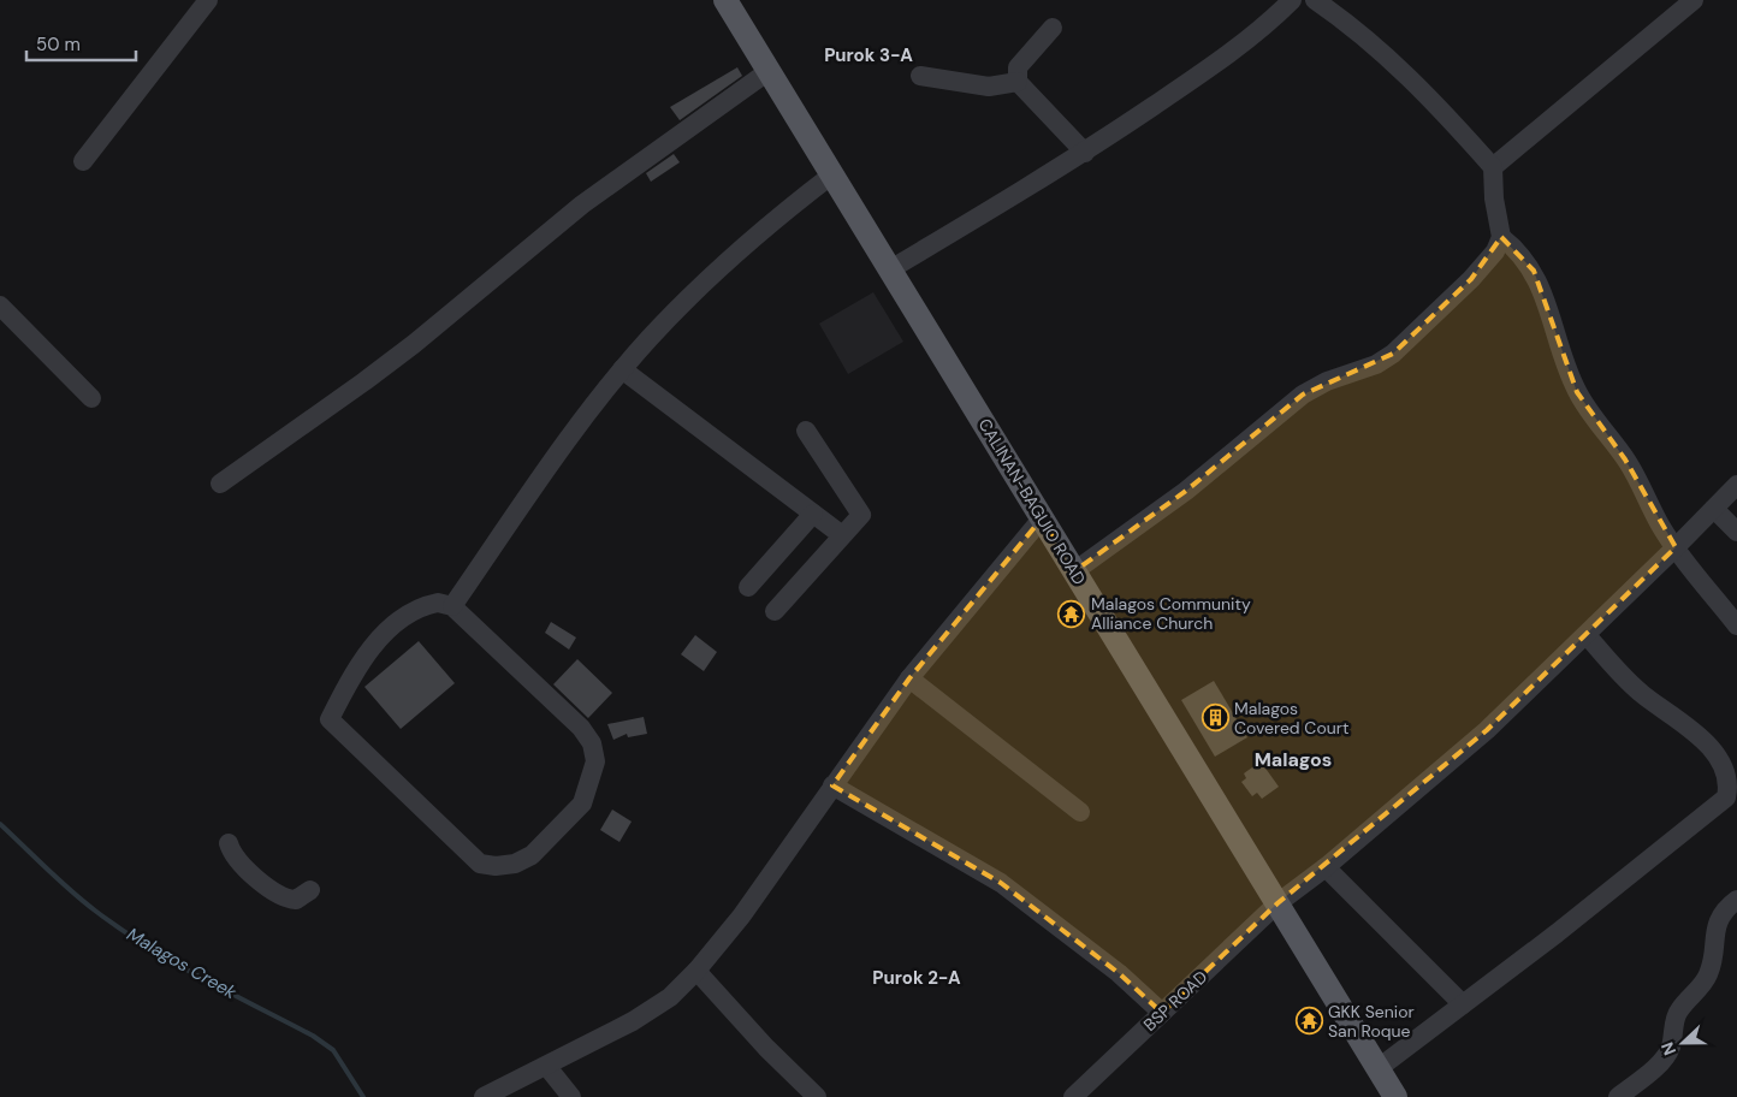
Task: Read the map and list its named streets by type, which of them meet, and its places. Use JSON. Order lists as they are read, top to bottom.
{
  "streets": {
    "main road": ["CALINAN-BAGUIO ROAD"],
    "street": ["BSP ROAD"]
  },
  "crossings": [
    ["CALINAN-BAGUIO ROAD", "BSP ROAD"]
  ],
  "districts": ["Purok 3-A", "Malagos", "Purok 2-A"],
  "water": ["Malagos Creek"],
  "places": {
    "temple": ["Malagos Community Alliance Church", "GKK Senior San Roque"],
    "building": ["Malagos Covered Court"]
  },
  "scale_bar": "50 m",
  "north": "left"
}
